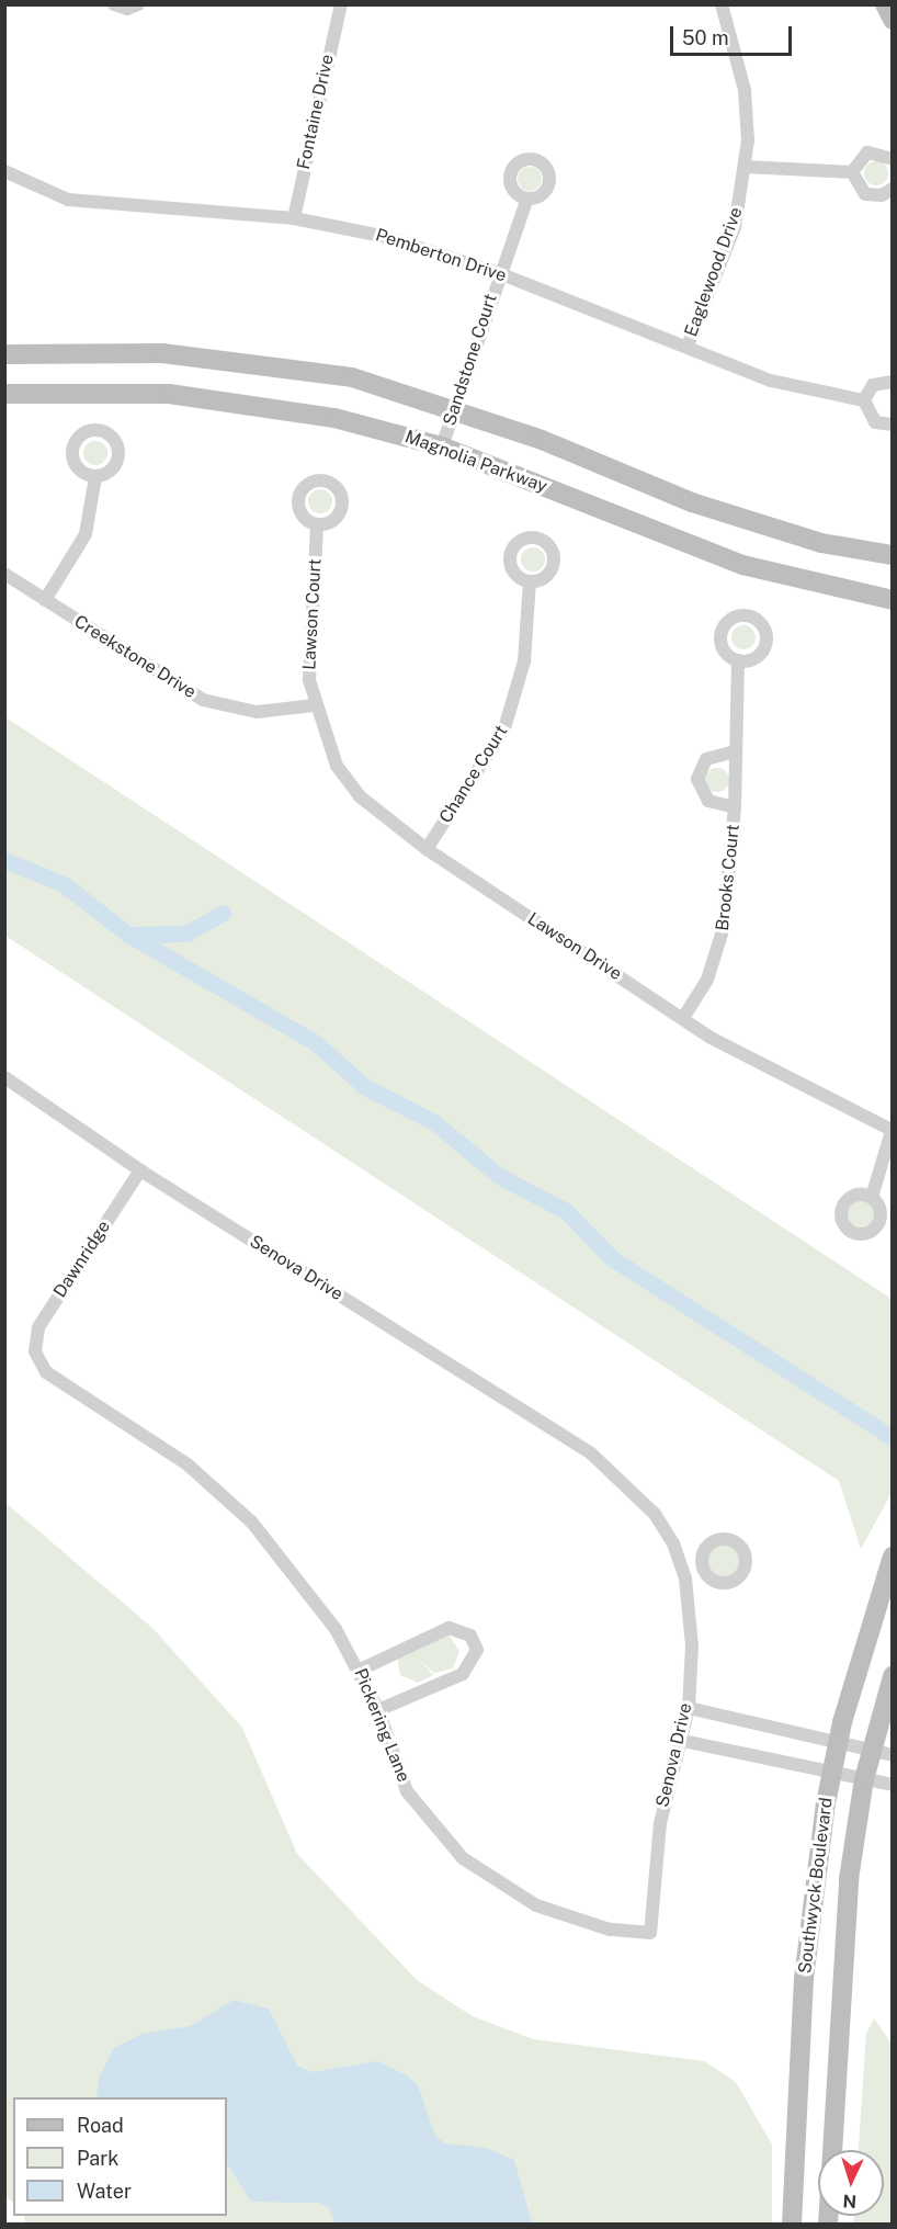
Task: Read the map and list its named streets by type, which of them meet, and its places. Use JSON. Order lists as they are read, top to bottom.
{
  "streets": {
    "main road": ["Magnolia Parkway", "Southwyck Boulevard"],
    "street": [
      "Fontaine Drive",
      "Pemberton Drive",
      "Eaglewood Drive",
      "Sandstone Court",
      "Lawson Court",
      "Creekstone Drive",
      "Chance Court",
      "Brooks Court",
      "Lawson Drive",
      "Dawnridge",
      "Senova Drive",
      "Pickering Lane"
    ]
  },
  "crossings": [
    ["Fontaine Drive", "Pemberton Drive"],
    ["Pemberton Drive", "Eaglewood Drive"],
    ["Pemberton Drive", "Sandstone Court"],
    ["Sandstone Court", "Magnolia Parkway"],
    ["Lawson Court", "Creekstone Drive"],
    ["Lawson Court", "Lawson Drive"],
    ["Creekstone Drive", "Lawson Drive"],
    ["Chance Court", "Lawson Drive"],
    ["Brooks Court", "Lawson Drive"],
    ["Dawnridge", "Senova Drive"],
    ["Dawnridge", "Pickering Lane"],
    ["Senova Drive", "Pickering Lane"]
  ],
  "legend": ["Road", "Park", "Water"],
  "scale_bar": "50 m",
  "north": "bottom"
}
